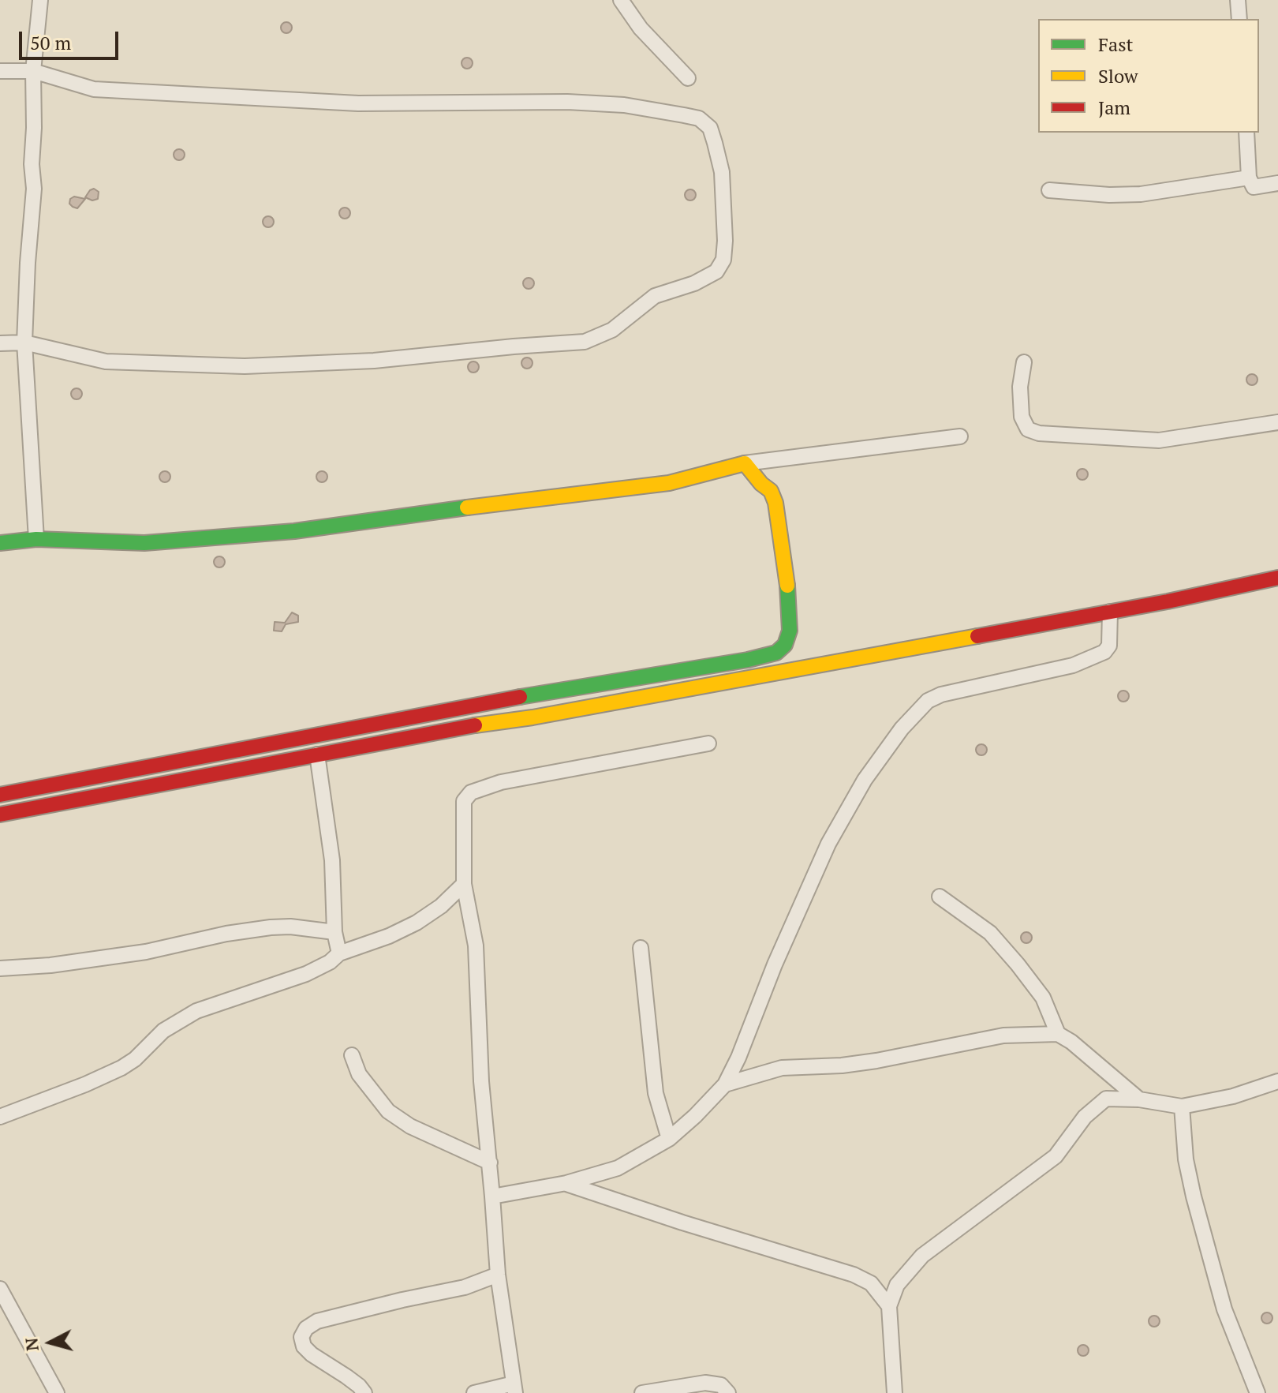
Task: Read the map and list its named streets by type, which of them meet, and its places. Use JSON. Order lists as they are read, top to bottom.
{
  "legend": ["Fast", "Slow", "Jam"],
  "scale_bar": "50 m",
  "north": "left"
}
